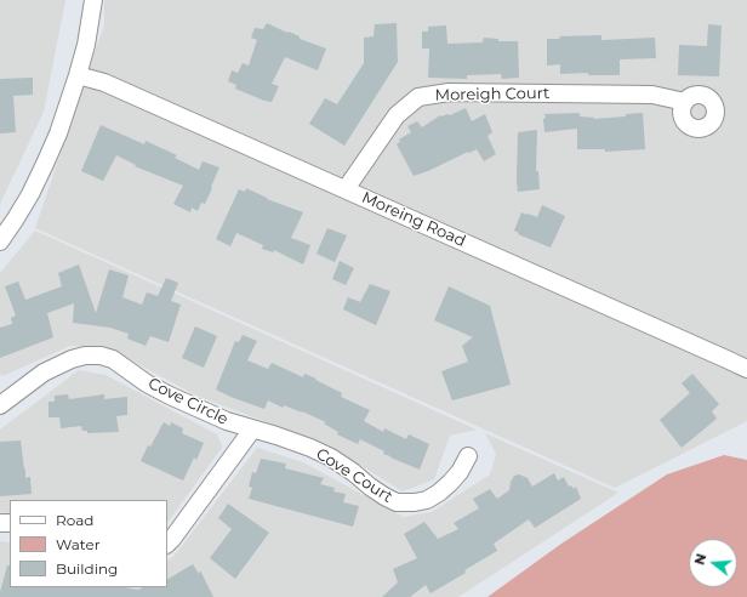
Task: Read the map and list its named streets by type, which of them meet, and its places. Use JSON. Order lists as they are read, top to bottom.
{
  "streets": {
    "street": [
      "Moreigh Court",
      "Moreing Road",
      "Cove Circle",
      "Cove Court"
    ]
  },
  "crossings": [
    ["Moreigh Court", "Moreing Road"],
    ["Cove Circle", "Cove Court"]
  ],
  "legend": ["Road", "Water", "Building"],
  "north": "left"
}
